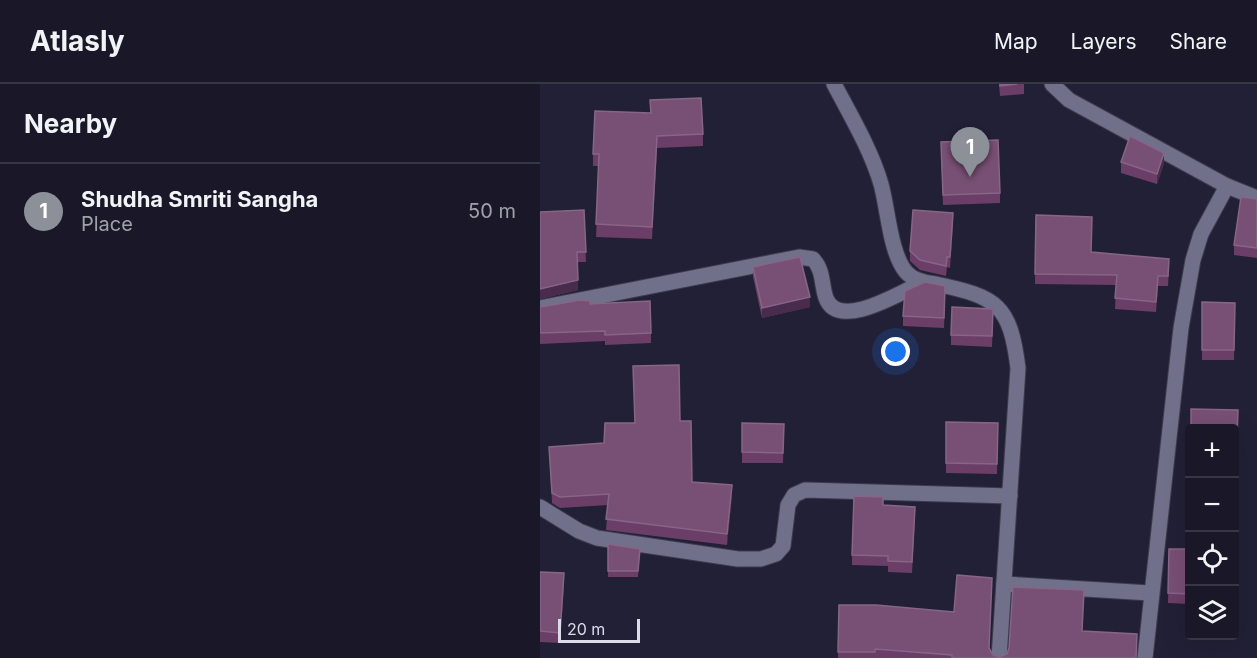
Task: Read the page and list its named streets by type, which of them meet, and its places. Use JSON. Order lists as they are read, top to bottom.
{
  "scale_bar": "20 m",
  "page": {
    "header": "Atlasly",
    "nav": ["Map", "Layers", "Share"],
    "heading": "Nearby",
    "pins": "1",
    "list": [
      {
        "mark": "1",
        "name": "Shudha Smriti Sangha",
        "note": "Place",
        "value": "50 m"
      }
    ],
    "map_buttons": ["+", "−"],
    "scale": "20 m"
  }
}
